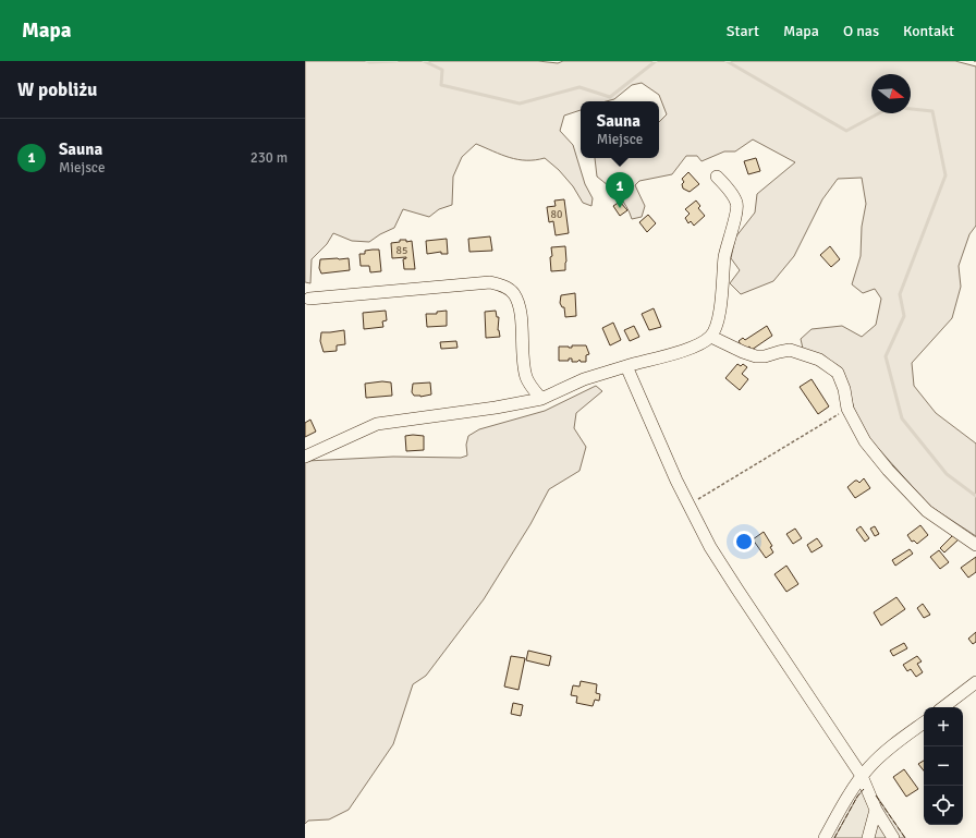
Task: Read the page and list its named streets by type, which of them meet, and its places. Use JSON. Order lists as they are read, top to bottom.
{
  "house_numbers": ["80", "85"],
  "north": "right",
  "page": {
    "header": "Mapa",
    "nav": [
      "Start",
      "Mapa",
      "O nas",
      "Kontakt"
    ],
    "heading": "W pobliżu",
    "popup": ["Sauna", "Miejsce"],
    "list": [
      {
        "mark": "1",
        "name": "Sauna",
        "note": "Miejsce",
        "value": "230 m"
      }
    ],
    "pins": "1",
    "map_buttons": ["+", "−"]
  }
}
